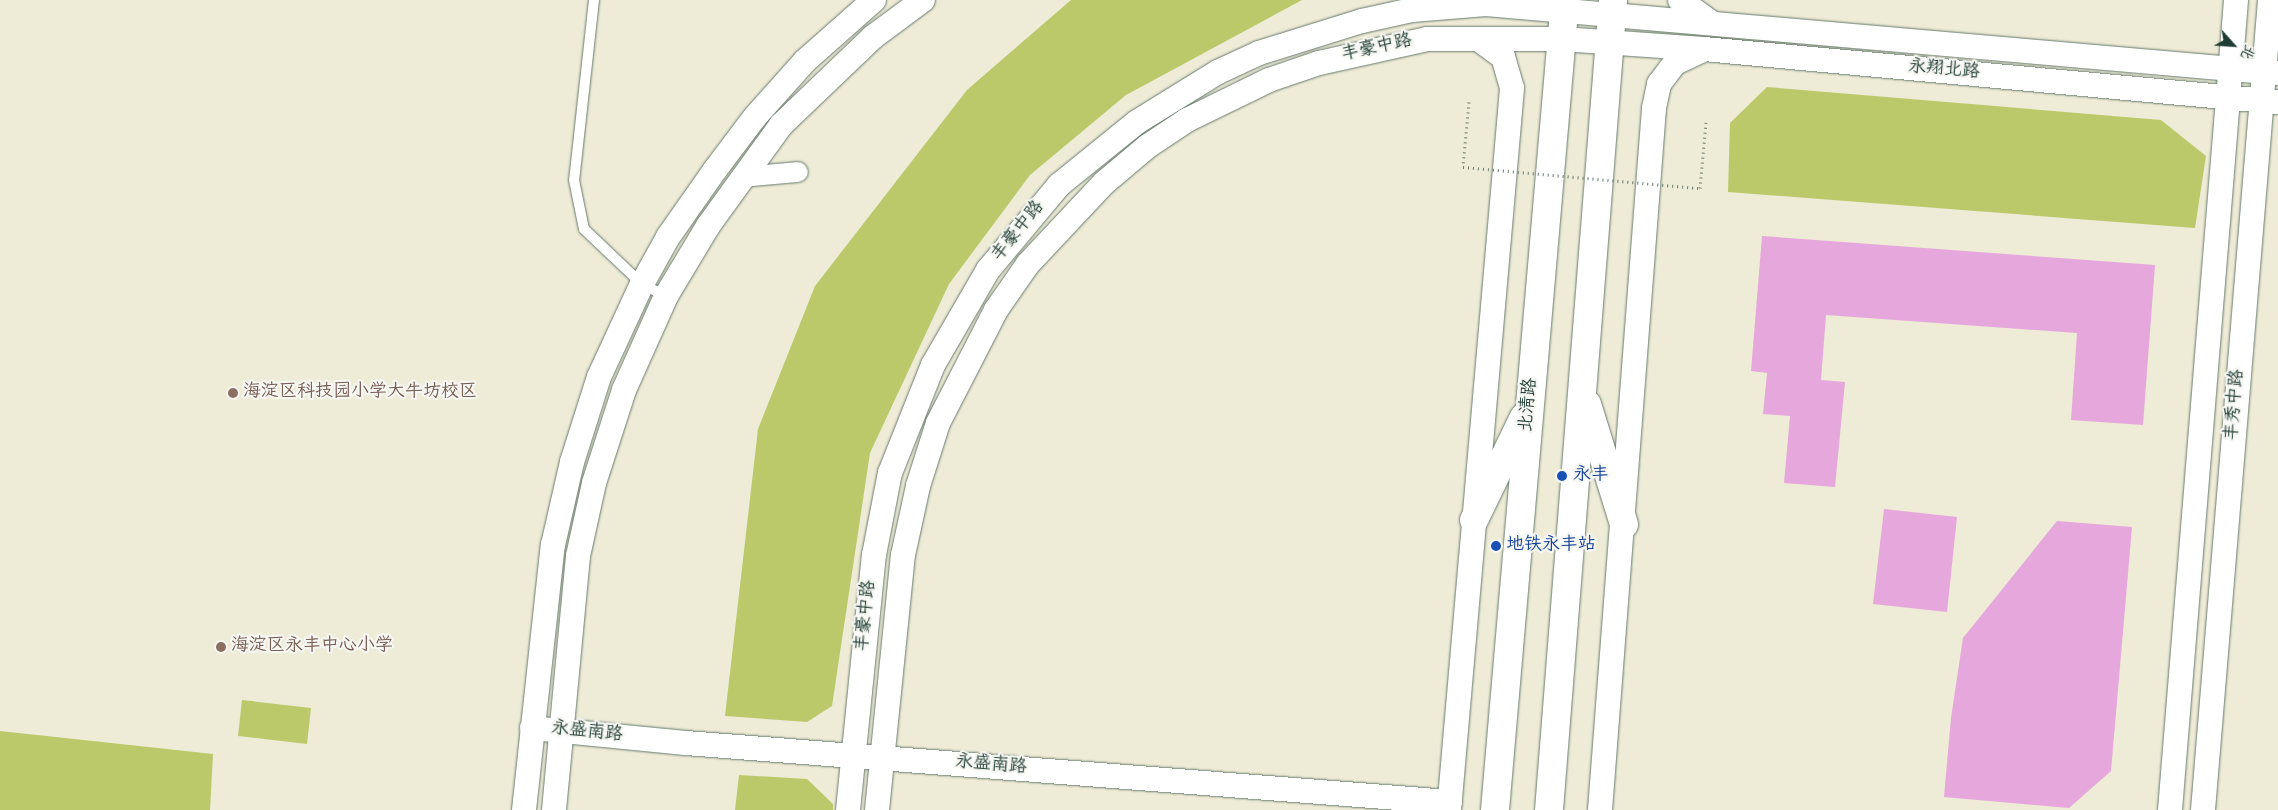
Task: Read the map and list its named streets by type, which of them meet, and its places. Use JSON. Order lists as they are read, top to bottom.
{
  "streets": {
    "main road": ["北清路"],
    "street": [
      "丰豪中路",
      "永翔北路",
      "丰秀中路",
      "永盛南路"
    ]
  },
  "crossings": [
    ["丰豪中路", "永翔北路"],
    ["丰豪中路", "北清路"],
    ["丰豪中路", "永盛南路"],
    ["永翔北路", "丰秀中路"]
  ],
  "places": [
    "海淀区科技园小学大牛坊校区",
    "永丰",
    "地铁永丰站",
    "海淀区永丰中心小学"
  ],
  "north": "bottom right"
}
